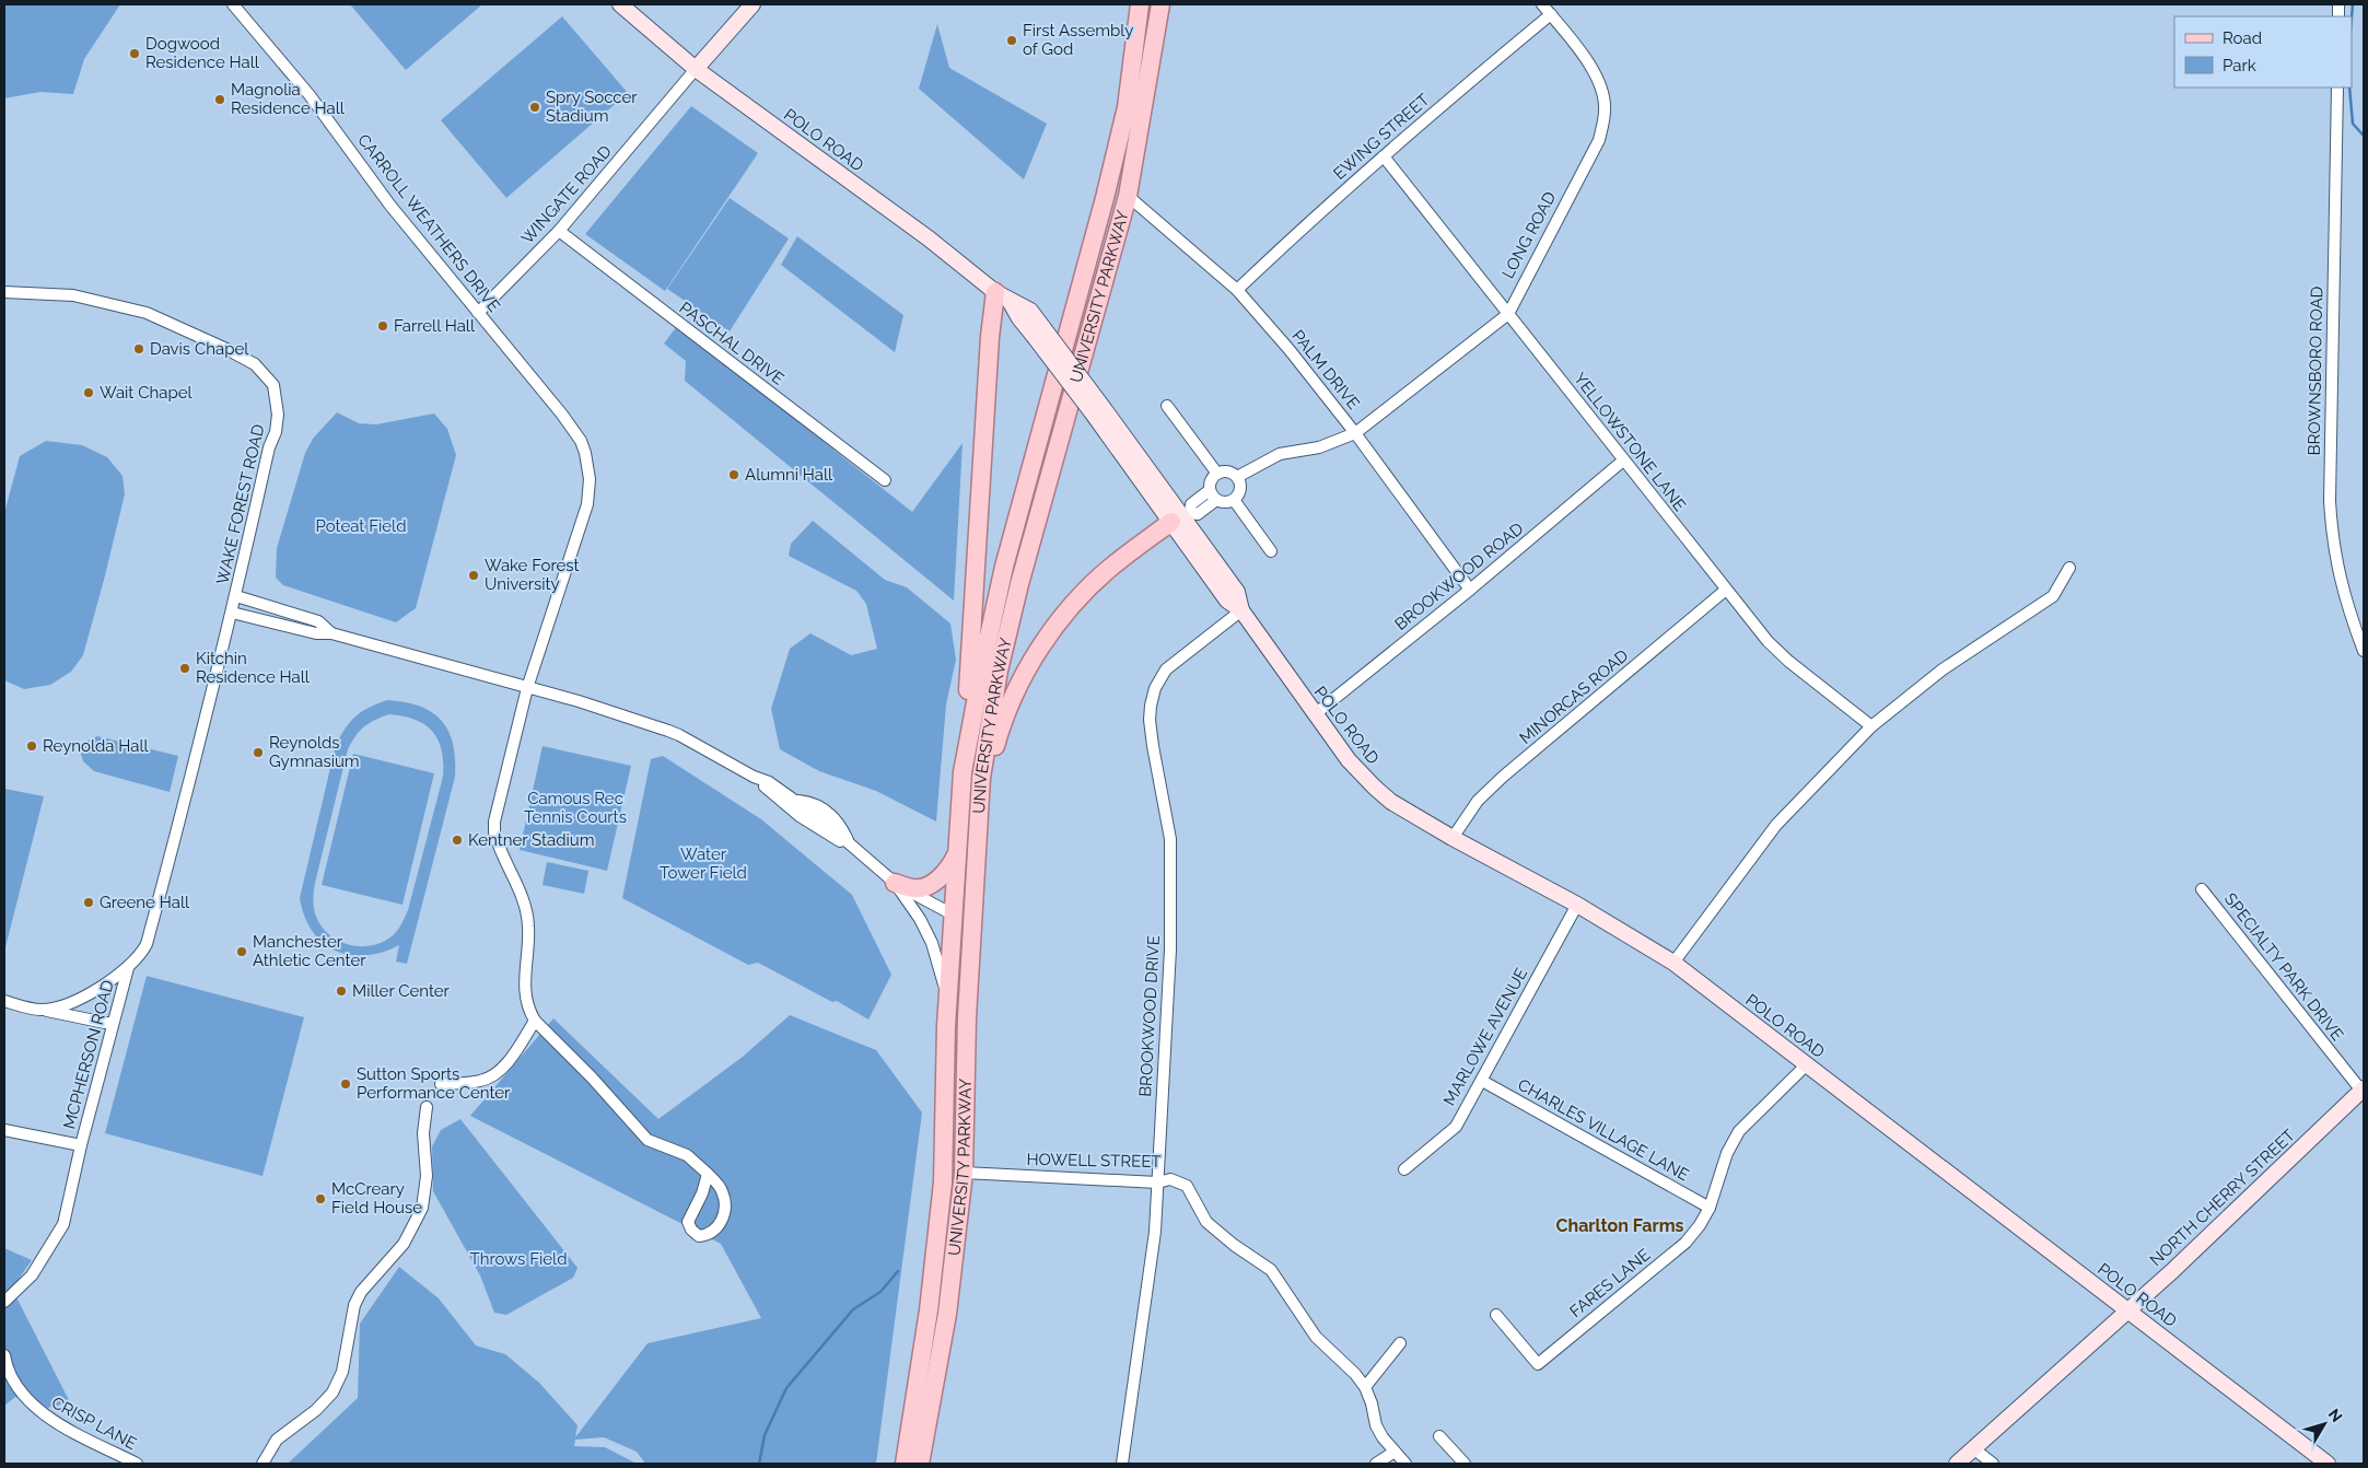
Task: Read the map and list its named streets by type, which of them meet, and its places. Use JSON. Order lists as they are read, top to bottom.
{
  "streets": {
    "main road": ["POLO ROAD", "UNIVERSITY PARKWAY", "NORTH CHERRY STREET"],
    "street": [
      "EWING STREET",
      "WINGATE ROAD",
      "CARROLL WEATHERS DRIVE",
      "LONG ROAD",
      "PASCHAL DRIVE",
      "PALM DRIVE",
      "BROWNSBORO ROAD",
      "YELLOWSTONE LANE",
      "WAKE FOREST ROAD",
      "BROOKWOOD ROAD",
      "MINORCAS ROAD",
      "SPECIALTY PARK DRIVE",
      "BROOKWOOD DRIVE",
      "MARLOWE AVENUE",
      "MCPHERSON ROAD",
      "CHARLES VILLAGE LANE",
      "HOWELL STREET",
      "FARES LANE",
      "CRISP LANE"
    ]
  },
  "crossings": [
    ["EWING STREET", "LONG ROAD"],
    ["EWING STREET", "PALM DRIVE"],
    ["EWING STREET", "YELLOWSTONE LANE"],
    ["POLO ROAD", "WINGATE ROAD"],
    ["POLO ROAD", "BROOKWOOD ROAD"],
    ["POLO ROAD", "MINORCAS ROAD"],
    ["POLO ROAD", "BROOKWOOD DRIVE"],
    ["POLO ROAD", "MARLOWE AVENUE"],
    ["POLO ROAD", "NORTH CHERRY STREET"],
    ["POLO ROAD", "FARES LANE"],
    ["WINGATE ROAD", "CARROLL WEATHERS DRIVE"],
    ["WINGATE ROAD", "PASCHAL DRIVE"],
    ["CARROLL WEATHERS DRIVE", "WAKE FOREST ROAD"],
    ["LONG ROAD", "PALM DRIVE"],
    ["LONG ROAD", "YELLOWSTONE LANE"],
    ["UNIVERSITY PARKWAY", "PALM DRIVE"],
    ["UNIVERSITY PARKWAY", "WAKE FOREST ROAD"],
    ["UNIVERSITY PARKWAY", "HOWELL STREET"],
    ["PALM DRIVE", "BROOKWOOD ROAD"],
    ["YELLOWSTONE LANE", "BROOKWOOD ROAD"],
    ["YELLOWSTONE LANE", "MINORCAS ROAD"],
    ["WAKE FOREST ROAD", "MCPHERSON ROAD"],
    ["SPECIALTY PARK DRIVE", "NORTH CHERRY STREET"],
    ["BROOKWOOD DRIVE", "HOWELL STREET"],
    ["MARLOWE AVENUE", "CHARLES VILLAGE LANE"],
    ["CHARLES VILLAGE LANE", "FARES LANE"]
  ],
  "districts": ["Charlton Farms"],
  "parks": [
    "Poteat Field",
    "Camous Rec Tennis Courts",
    "Water Tower Field",
    "Throws Field"
  ],
  "places": [
    "First Assembly of God",
    "Dogwood Residence Hall",
    "Magnolia Residence Hall",
    "Spry Soccer Stadium",
    "Farrell Hall",
    "Davis Chapel",
    "Wait Chapel",
    "Alumni Hall",
    "Wake Forest University",
    "Kitchin Residence Hall",
    "Reynolda Hall",
    "Reynolds Gymnasium",
    "Kentner Stadium",
    "Greene Hall",
    "Manchester Athletic Center",
    "Miller Center",
    "Sutton Sports Performance Center",
    "McCreary Field House"
  ],
  "legend": ["Road", "Park"],
  "north": "top right"
}
